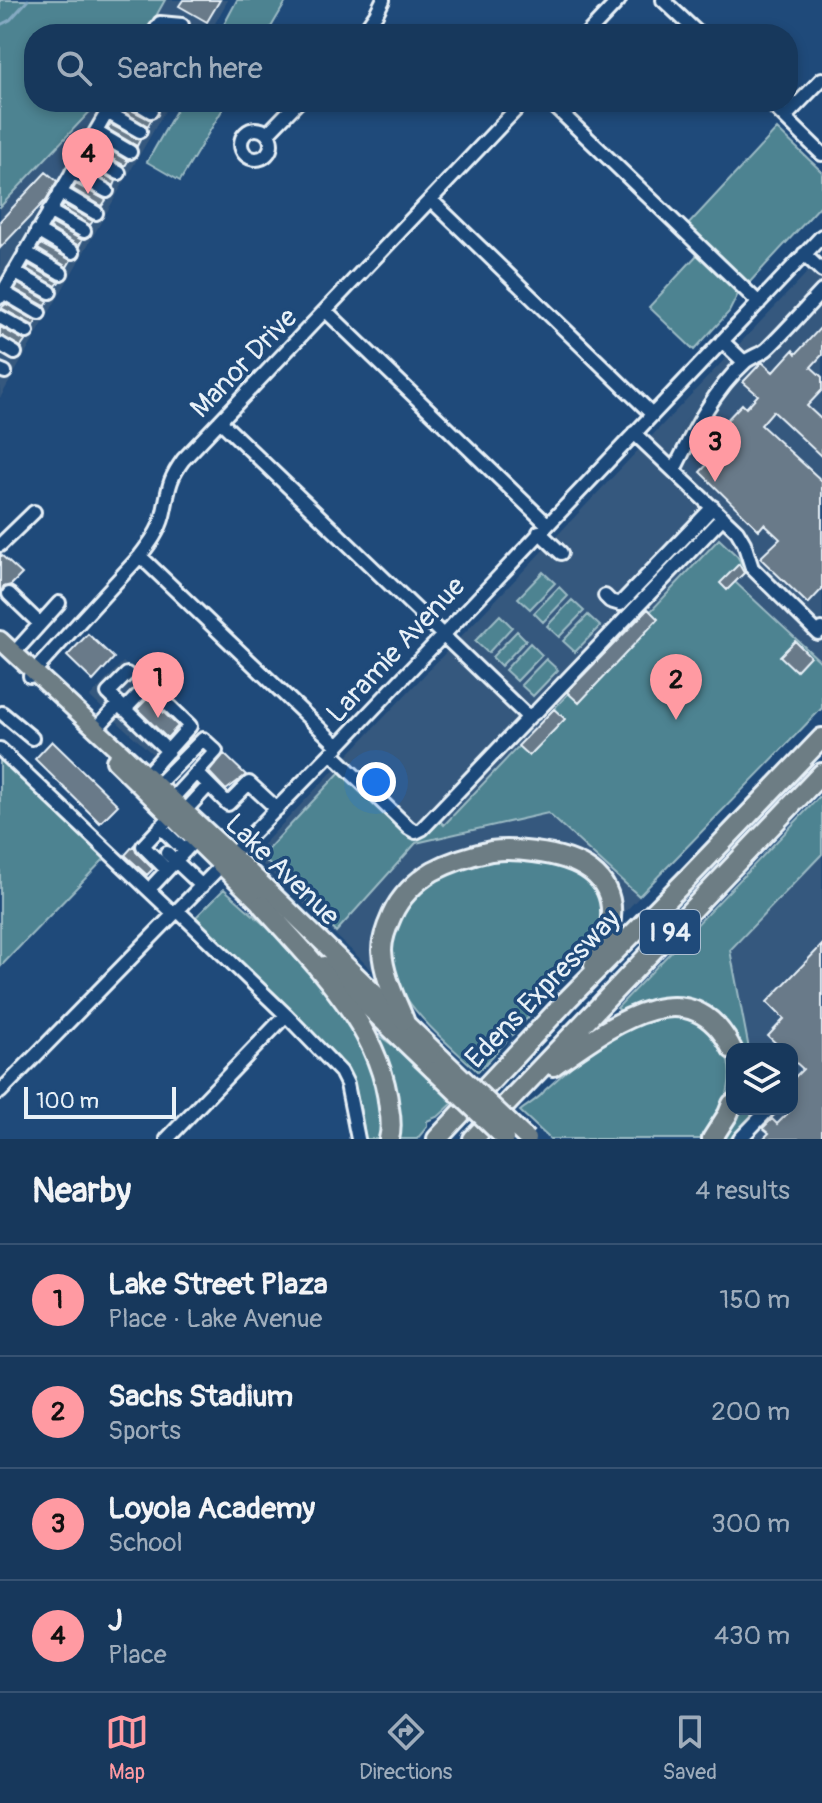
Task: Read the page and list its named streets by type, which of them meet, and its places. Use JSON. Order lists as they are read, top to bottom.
{
  "streets": {
    "highway": ["I 94", "Edens Expressway"],
    "main road": ["Lake Avenue"],
    "street": ["Manor Drive", "Laramie Avenue"]
  },
  "crossings": [
    ["Manor Drive", "Lake Avenue"],
    ["Laramie Avenue", "Lake Avenue"]
  ],
  "scale_bar": "100 m",
  "page": {
    "search": "Search here",
    "pins": [
      "4",
      "3",
      "1",
      "2"
    ],
    "scale": "100 m",
    "heading": ["Nearby", "4 results"],
    "list": [
      {
        "mark": "1",
        "name": "Lake Street Plaza",
        "note": "Place · Lake Avenue",
        "value": "150 m"
      },
      {
        "mark": "2",
        "name": "Sachs Stadium",
        "note": "Sports",
        "value": "200 m"
      },
      {
        "mark": "3",
        "name": "Loyola Academy",
        "note": "School",
        "value": "300 m"
      },
      {
        "mark": "4",
        "name": "J",
        "note": "Place",
        "value": "430 m"
      }
    ],
    "nav": ["Map", "Directions", "Saved"]
  }
}
